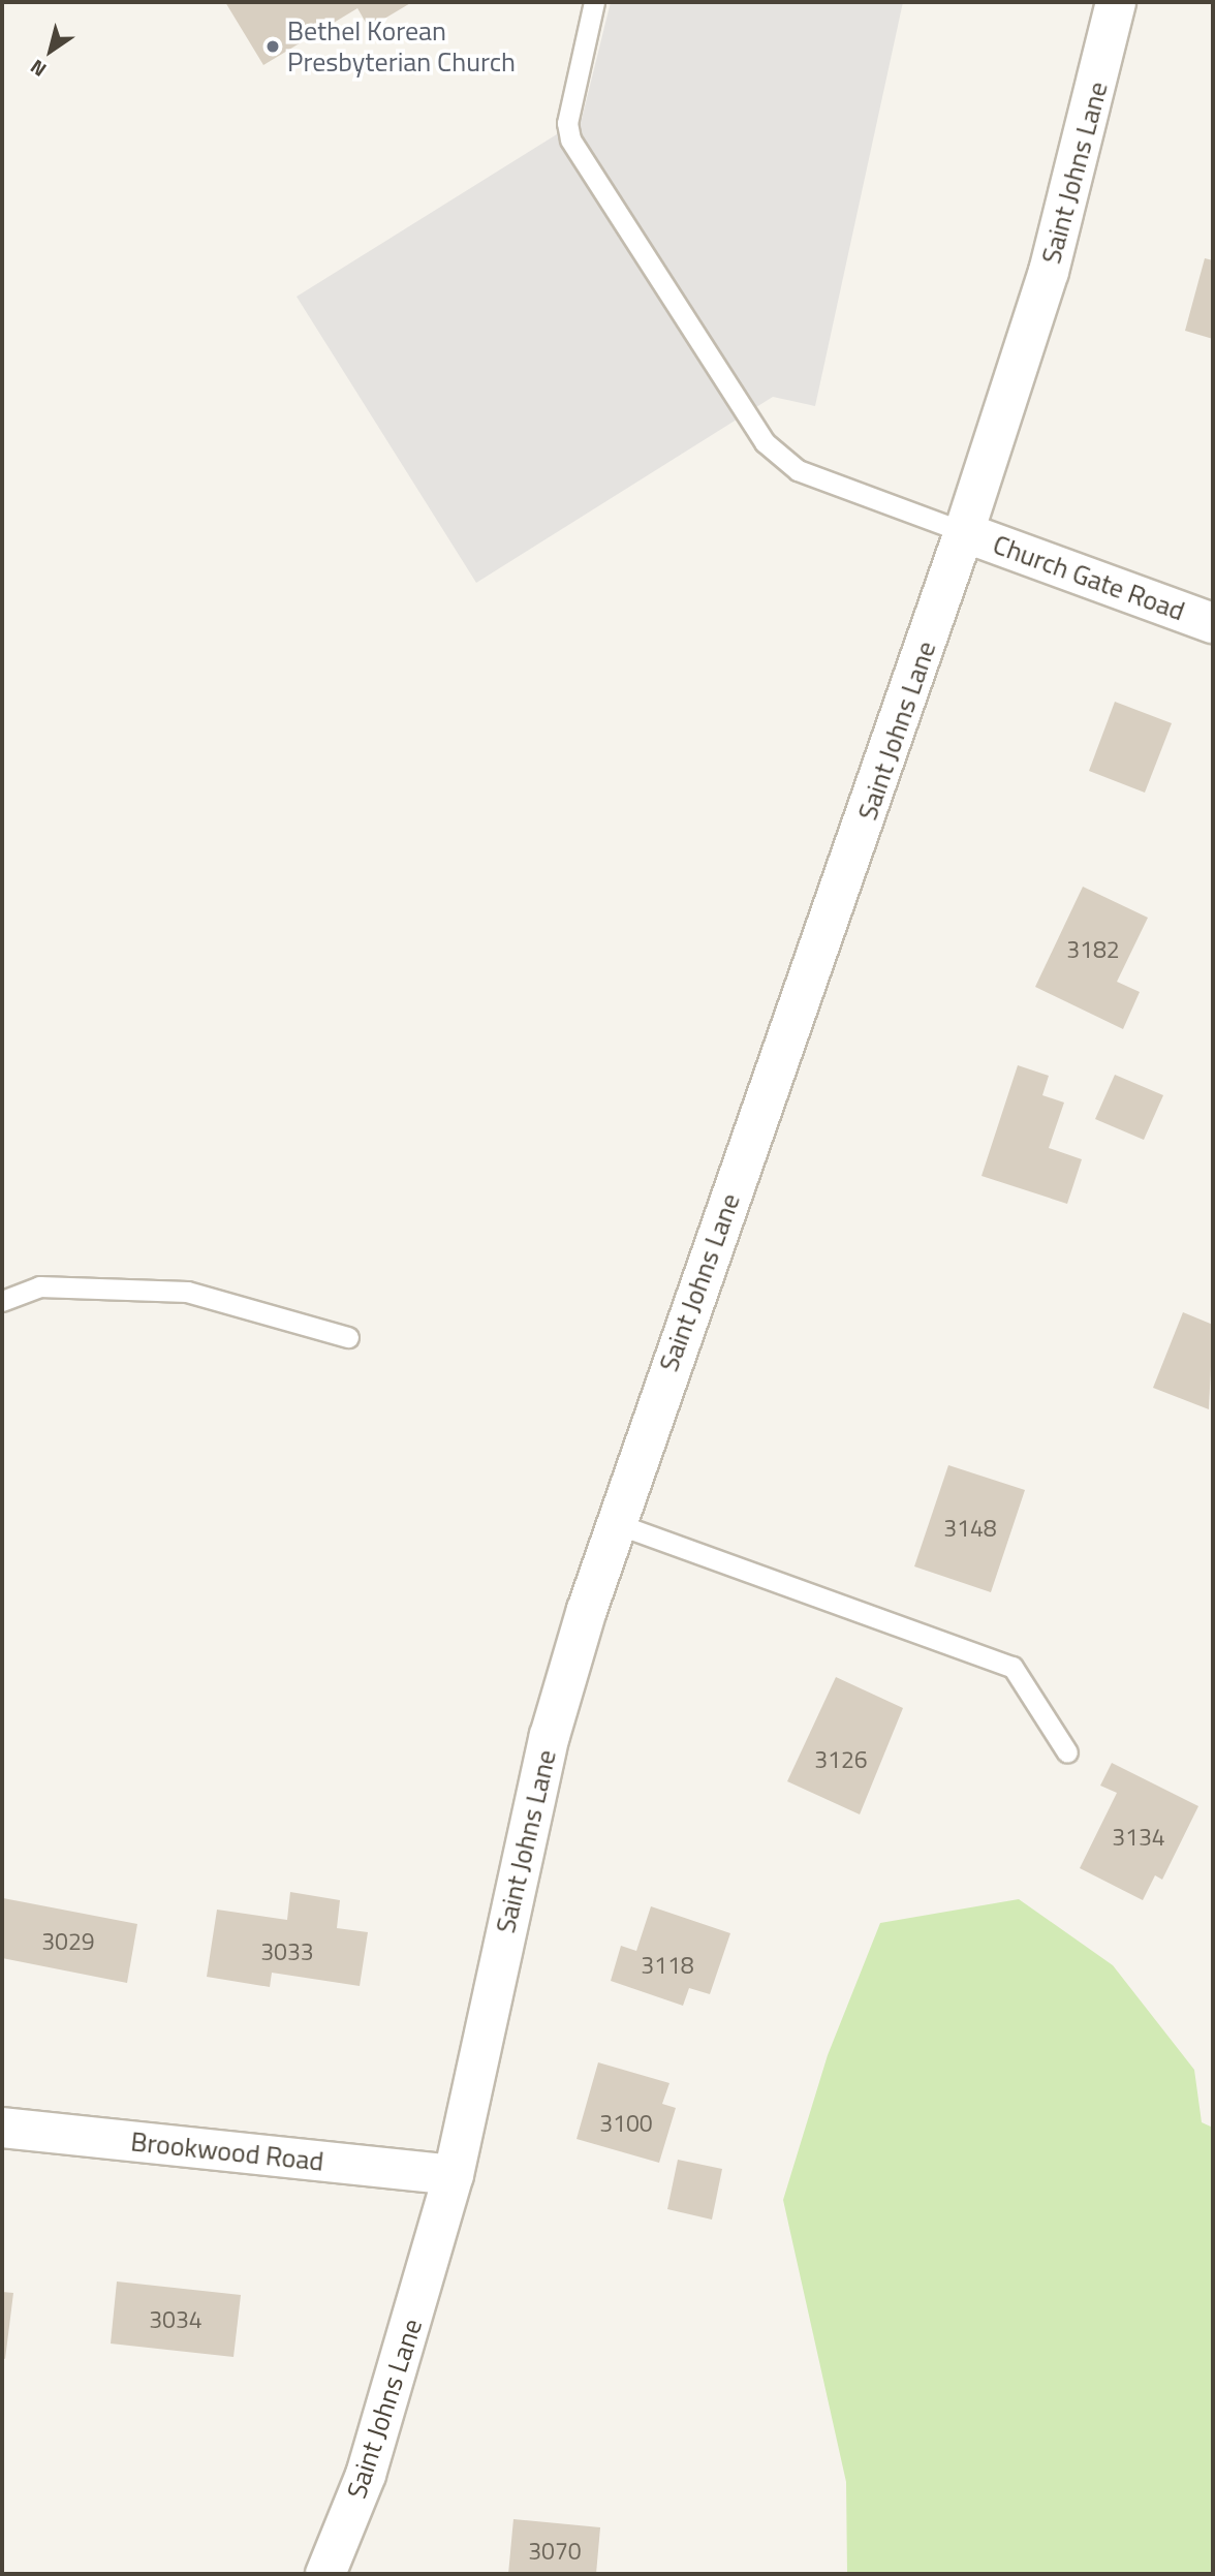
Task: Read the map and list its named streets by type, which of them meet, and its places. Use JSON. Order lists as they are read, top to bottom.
{
  "streets": {
    "street": ["Saint Johns Lane", "Church Gate Road", "Brookwood Road"]
  },
  "crossings": [
    ["Saint Johns Lane", "Church Gate Road"],
    ["Saint Johns Lane", "Brookwood Road"]
  ],
  "places": ["Bethel Korean Presbyterian Church"],
  "house_numbers": [
    "3182",
    "3148",
    "3126",
    "3134",
    "3029",
    "3033",
    "3118",
    "3100",
    "3034",
    "3070"
  ],
  "north": "bottom left"
}
